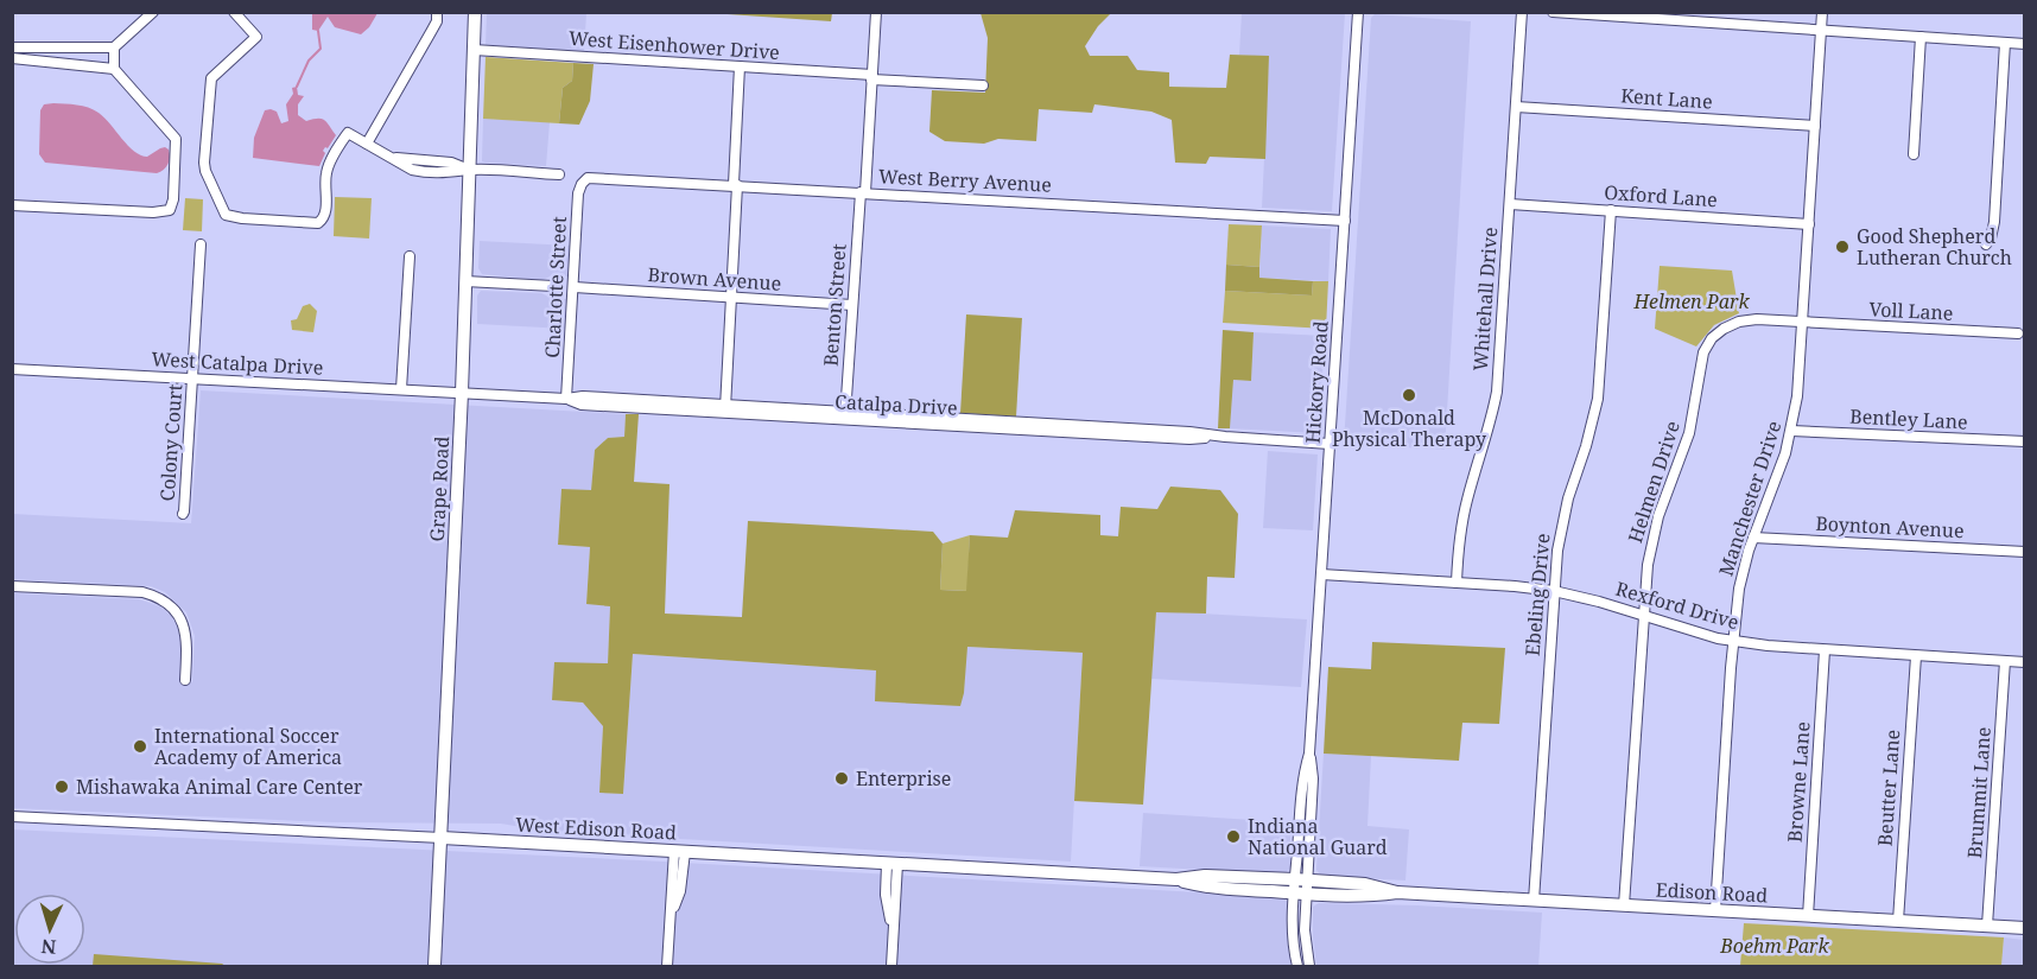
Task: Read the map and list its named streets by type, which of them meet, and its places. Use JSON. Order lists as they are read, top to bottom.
{
  "streets": {
    "main road": ["Grape Road", "West Edison Road", "Edison Road"],
    "street": [
      "West Eisenhower Drive",
      "Kent Lane",
      "West Berry Avenue",
      "Oxford Lane",
      "Brown Avenue",
      "Charlotte Street",
      "Whitehall Drive",
      "Benton Street",
      "Voll Lane",
      "West Catalpa Drive",
      "Hickory Road",
      "Catalpa Drive",
      "Bentley Lane",
      "Colony Court",
      "Helmen Drive",
      "Manchester Drive",
      "Boynton Avenue",
      "Ebeling Drive",
      "Rexford Drive",
      "Browne Lane",
      "Beutter Lane",
      "Brummit Lane"
    ]
  },
  "crossings": [
    ["West Eisenhower Drive", "Benton Street"],
    ["West Eisenhower Drive", "Grape Road"],
    ["Kent Lane", "Whitehall Drive"],
    ["Kent Lane", "Manchester Drive"],
    ["West Berry Avenue", "Charlotte Street"],
    ["West Berry Avenue", "Benton Street"],
    ["West Berry Avenue", "Hickory Road"],
    ["Oxford Lane", "Whitehall Drive"],
    ["Oxford Lane", "Manchester Drive"],
    ["Oxford Lane", "Ebeling Drive"],
    ["Brown Avenue", "Charlotte Street"],
    ["Brown Avenue", "Benton Street"],
    ["Charlotte Street", "Catalpa Drive"],
    ["Whitehall Drive", "Rexford Drive"],
    ["Benton Street", "Catalpa Drive"],
    ["Voll Lane", "Helmen Drive"],
    ["Voll Lane", "Manchester Drive"],
    ["West Catalpa Drive", "Catalpa Drive"],
    ["West Catalpa Drive", "Colony Court"],
    ["West Catalpa Drive", "Grape Road"],
    ["Hickory Road", "Catalpa Drive"],
    ["Hickory Road", "Rexford Drive"],
    ["Hickory Road", "West Edison Road"],
    ["Hickory Road", "Edison Road"],
    ["Catalpa Drive", "Grape Road"],
    ["Bentley Lane", "Manchester Drive"],
    ["Helmen Drive", "Manchester Drive"],
    ["Helmen Drive", "Rexford Drive"],
    ["Helmen Drive", "Edison Road"],
    ["Grape Road", "West Edison Road"],
    ["Manchester Drive", "Boynton Avenue"],
    ["Manchester Drive", "Rexford Drive"],
    ["Manchester Drive", "Edison Road"],
    ["Ebeling Drive", "Rexford Drive"],
    ["Ebeling Drive", "Edison Road"],
    ["Rexford Drive", "Browne Lane"],
    ["Rexford Drive", "Beutter Lane"],
    ["Rexford Drive", "Brummit Lane"],
    ["Browne Lane", "Edison Road"],
    ["Beutter Lane", "Edison Road"],
    ["Brummit Lane", "Edison Road"],
    ["West Edison Road", "Edison Road"]
  ],
  "parks": ["Helmen Park", "Boehm Park"],
  "places": [
    "Good Shepherd Lutheran Church",
    "McDonald Physical Therapy",
    "International Soccer Academy of America",
    "Enterprise",
    "Mishawaka Animal Care Center",
    "Indiana National Guard"
  ],
  "north": "bottom"
}
